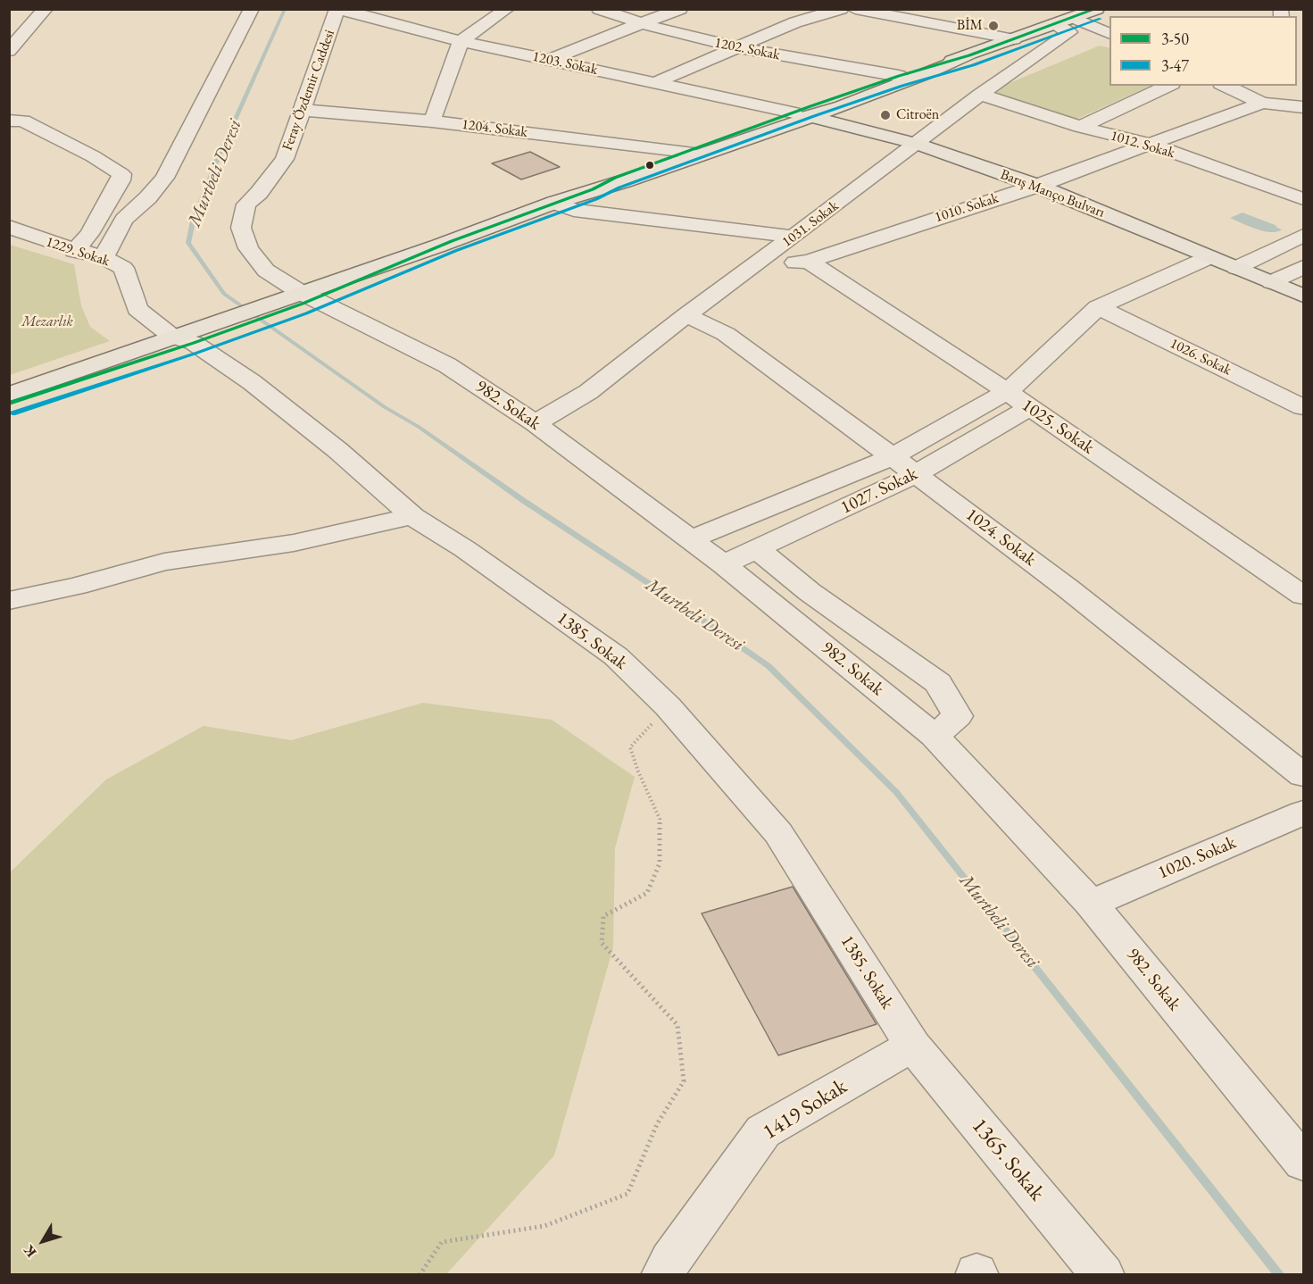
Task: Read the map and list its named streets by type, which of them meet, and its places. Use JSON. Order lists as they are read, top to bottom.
{
  "streets": {
    "main road": ["Barış Manço Bulvarı"],
    "street": [
      "1202. Sokak",
      "1203. Sokak",
      "Feray Özdemir Caddesi",
      "1204. Sokak",
      "1012. Sokak",
      "1010. Sokak",
      "1031. Sokak",
      "1229. Sokak",
      "1026. Sokak",
      "982. Sokak",
      "1025. Sokak",
      "1027. Sokak",
      "1024. Sokak",
      "1385. Sokak",
      "1020. Sokak",
      "1419 Sokak",
      "1365. Sokak"
    ]
  },
  "crossings": [
    ["1203. Sokak", "Feray Özdemir Caddesi"],
    ["1203. Sokak", "Barış Manço Bulvarı"],
    ["Feray Özdemir Caddesi", "1204. Sokak"],
    ["Feray Özdemir Caddesi", "982. Sokak"],
    ["1012. Sokak", "1010. Sokak"],
    ["1012. Sokak", "1031. Sokak"],
    ["Barış Manço Bulvarı", "1010. Sokak"],
    ["Barış Manço Bulvarı", "1031. Sokak"],
    ["1010. Sokak", "1031. Sokak"],
    ["1010. Sokak", "1025. Sokak"],
    ["1031. Sokak", "982. Sokak"],
    ["1031. Sokak", "1024. Sokak"],
    ["1229. Sokak", "1385. Sokak"],
    ["982. Sokak", "1027. Sokak"],
    ["982. Sokak", "1020. Sokak"],
    ["1025. Sokak", "1027. Sokak"],
    ["1027. Sokak", "1024. Sokak"],
    ["1385. Sokak", "1419 Sokak"],
    ["1385. Sokak", "1365. Sokak"],
    ["1419 Sokak", "1365. Sokak"]
  ],
  "water": ["Murtbeli Deresi"],
  "parks": ["Mezarlık"],
  "places": ["BİM", "Citroën"],
  "lines": ["transit line 3-50", "transit line 3-47"],
  "legend": ["3-50", "3-47"],
  "north": "bottom left"
}
